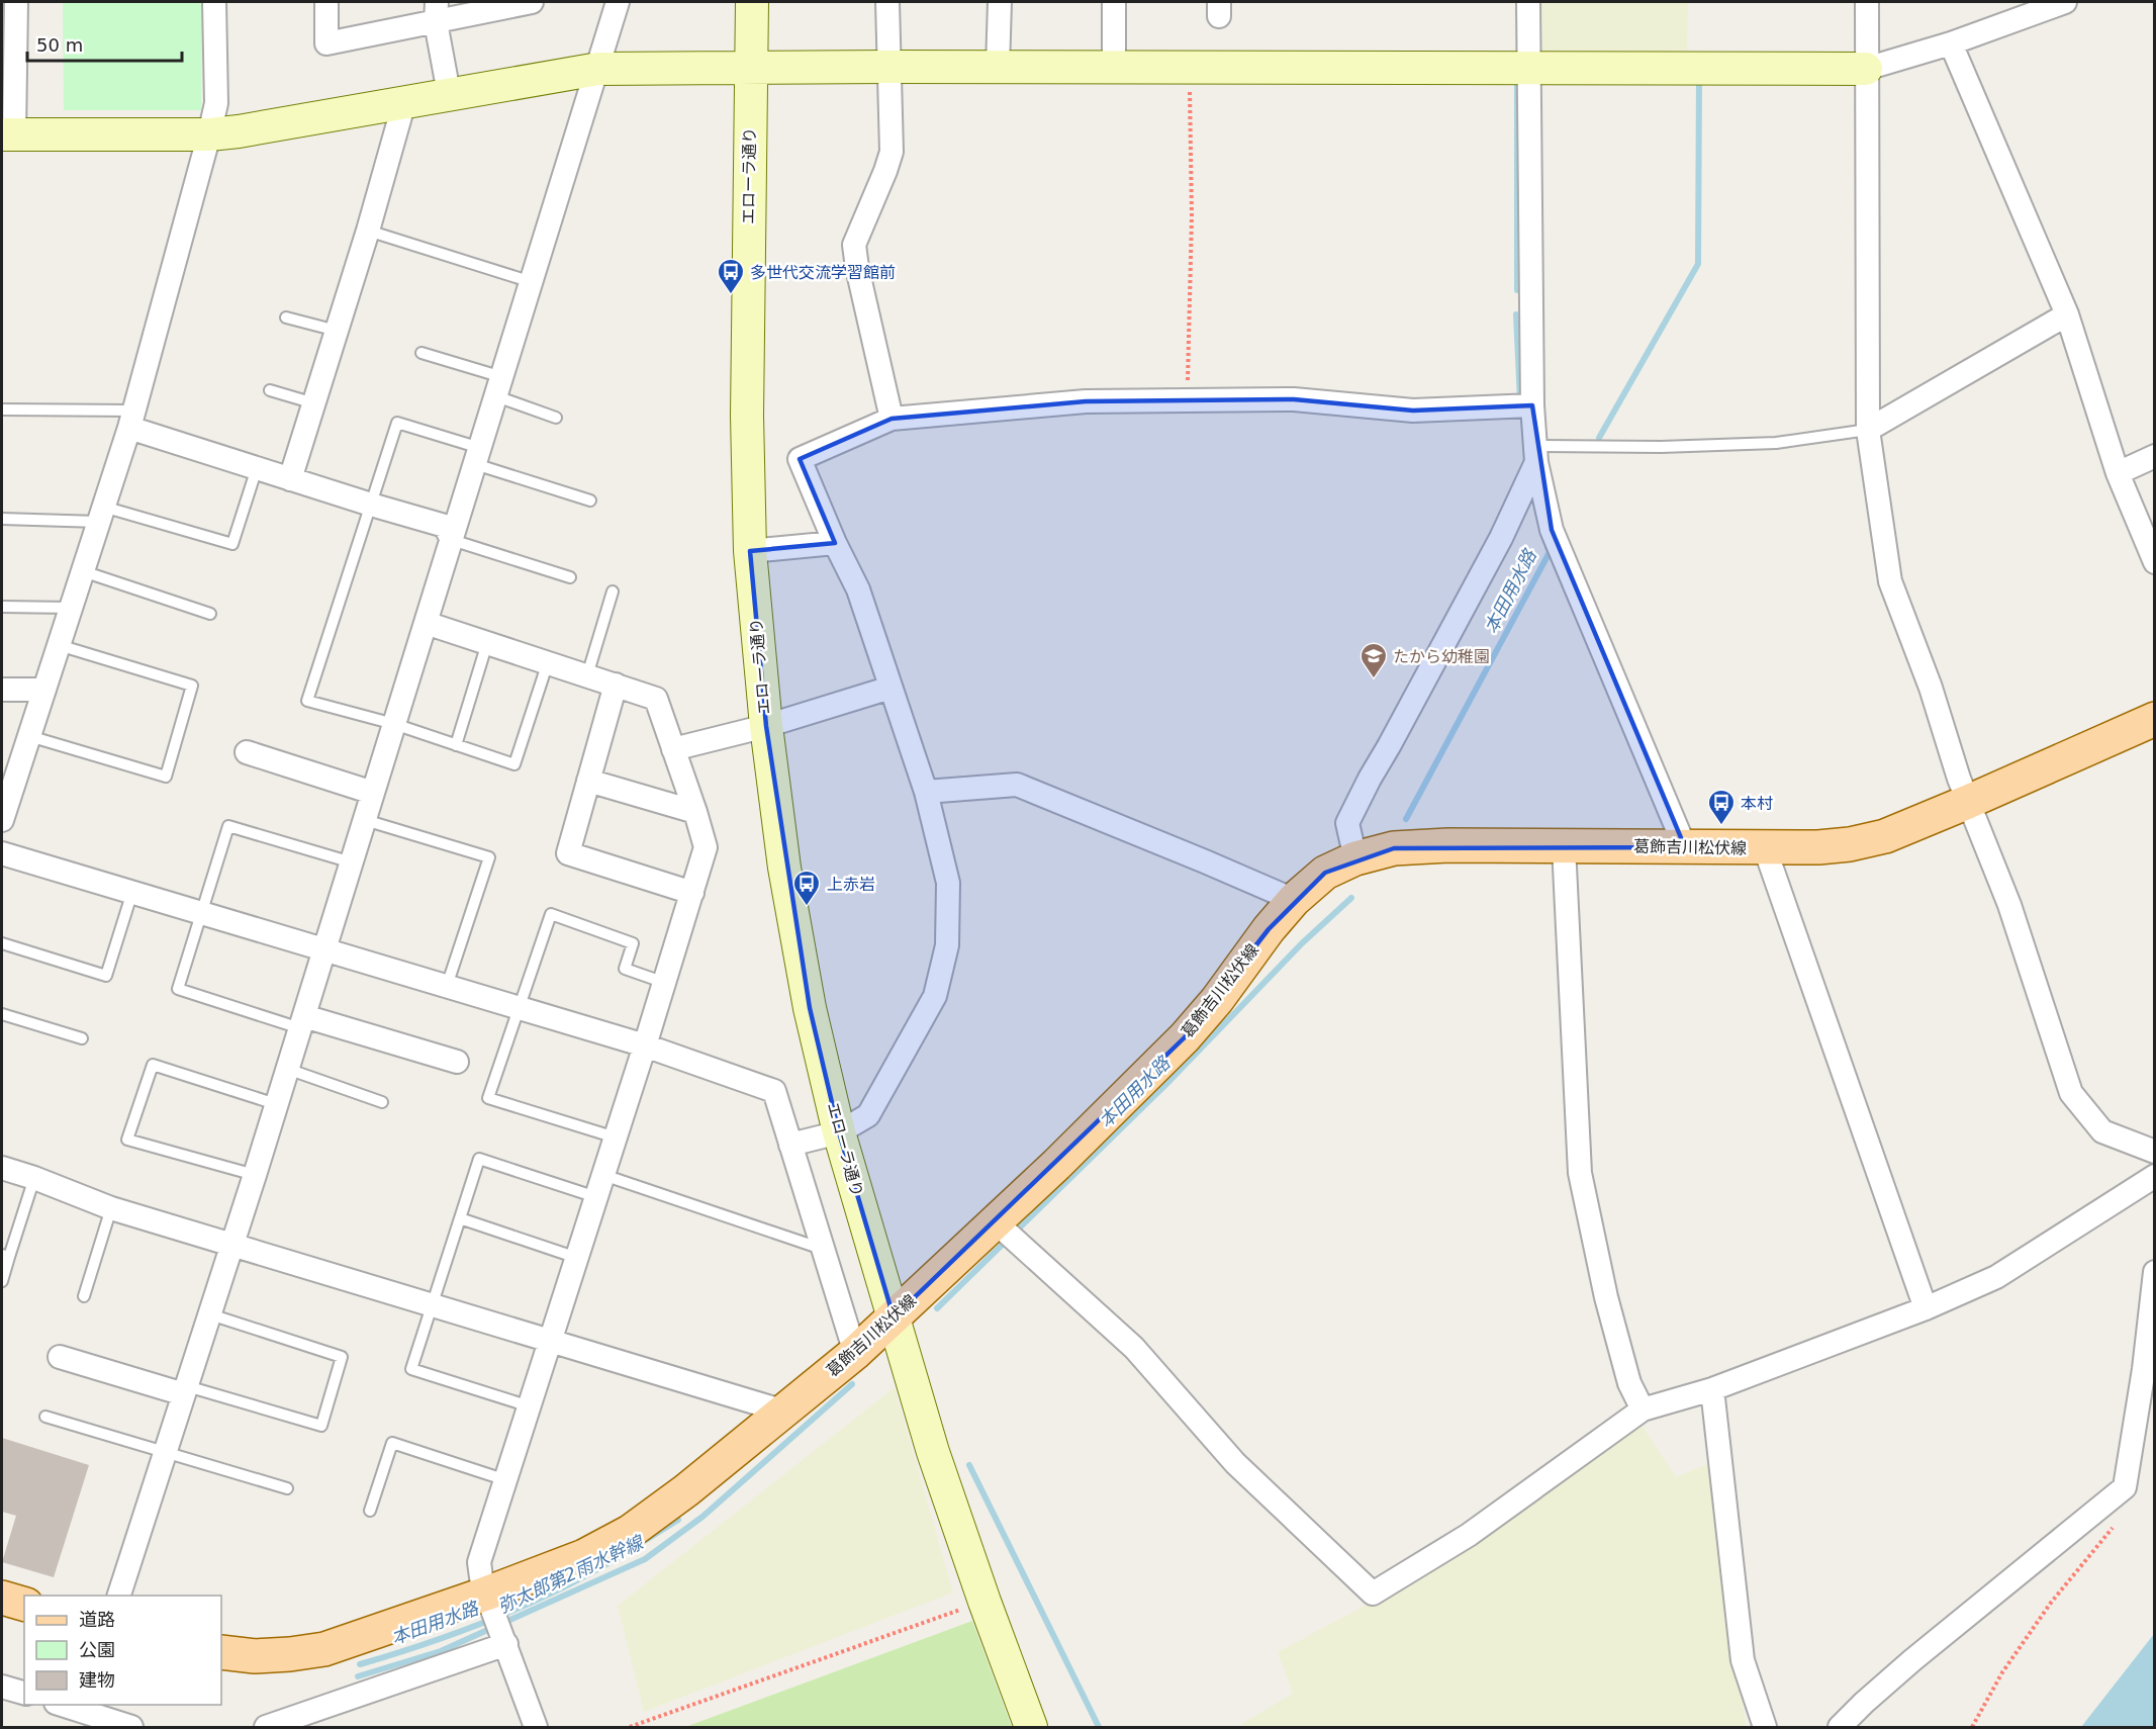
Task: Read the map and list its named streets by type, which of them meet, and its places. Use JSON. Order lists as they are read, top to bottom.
{
  "streets": {
    "main road": ["葛飾吉川松伏線"],
    "street": ["エローラ通り"]
  },
  "crossings": [
    ["エローラ通り", "葛飾吉川松伏線"]
  ],
  "water": ["本田用水路", "弥太郎第2雨水幹線"],
  "places": {
    "bus stop": ["多世代交流学習館前", "本村", "上赤岩"],
    "school or university": ["たから幼稚園"]
  },
  "legend": ["道路", "公園", "建物"],
  "scale_bar": "50 m"
}
